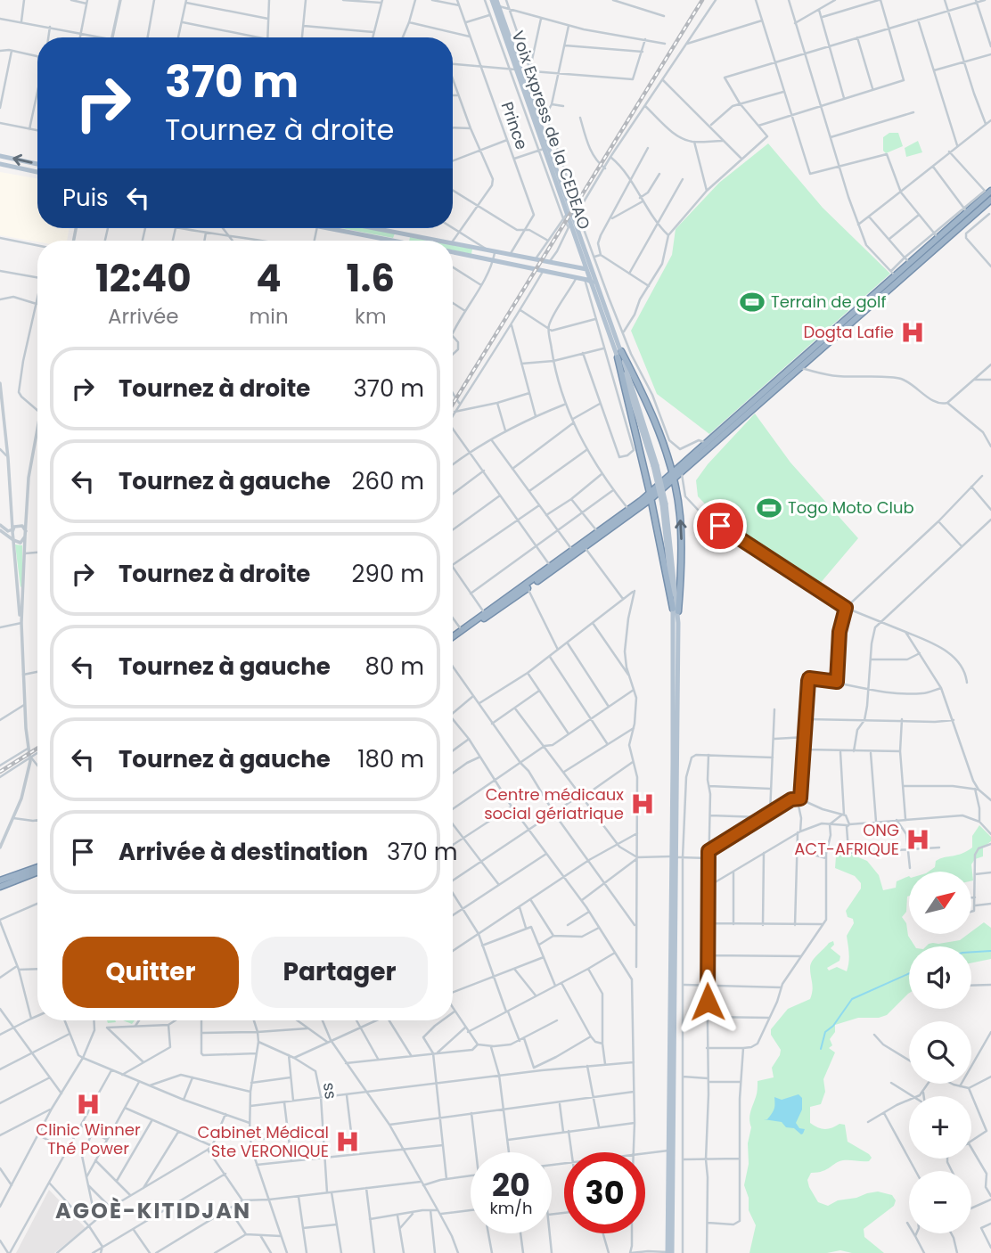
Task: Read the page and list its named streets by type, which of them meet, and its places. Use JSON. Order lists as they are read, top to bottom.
{
  "streets": {
    "main road": ["Voix Express de la CEDEAO"],
    "street": ["Prince", "ss"]
  },
  "districts": ["AGOÈ-KITIDJAN"],
  "places": {
    "sports": ["Terrain de golf", "Togo Moto Club"],
    "hospital": [
      "Dogta Lafie",
      "Centre médicaux social gériatrique",
      "ONG ACT-AFRIQUE",
      "Clinic Winner Thé Power",
      "Cabinet Médical Ste VERONIQUE"
    ]
  },
  "north": "top right",
  "page": {
    "turn": ["370 m", "Tournez à droite"],
    "then": "Puis",
    "eta": [
      "12:40",
      "Arrivée",
      "4",
      "min",
      "1.6",
      "km"
    ],
    "list": [
      {
        "name": "Tournez à droite",
        "value": "370 m"
      },
      {
        "name": "Tournez à gauche",
        "value": "260 m"
      },
      {
        "name": "Tournez à droite",
        "value": "290 m"
      },
      {
        "name": "Tournez à gauche",
        "value": "80 m"
      },
      {
        "name": "Tournez à gauche",
        "value": "180 m"
      },
      {
        "name": "Arrivée à destination",
        "value": "370 m"
      }
    ],
    "map_buttons": ["+", "−"],
    "buttons": ["Quitter", "Partager"],
    "speed": "20 km/h",
    "limit": "30"
  }
}
